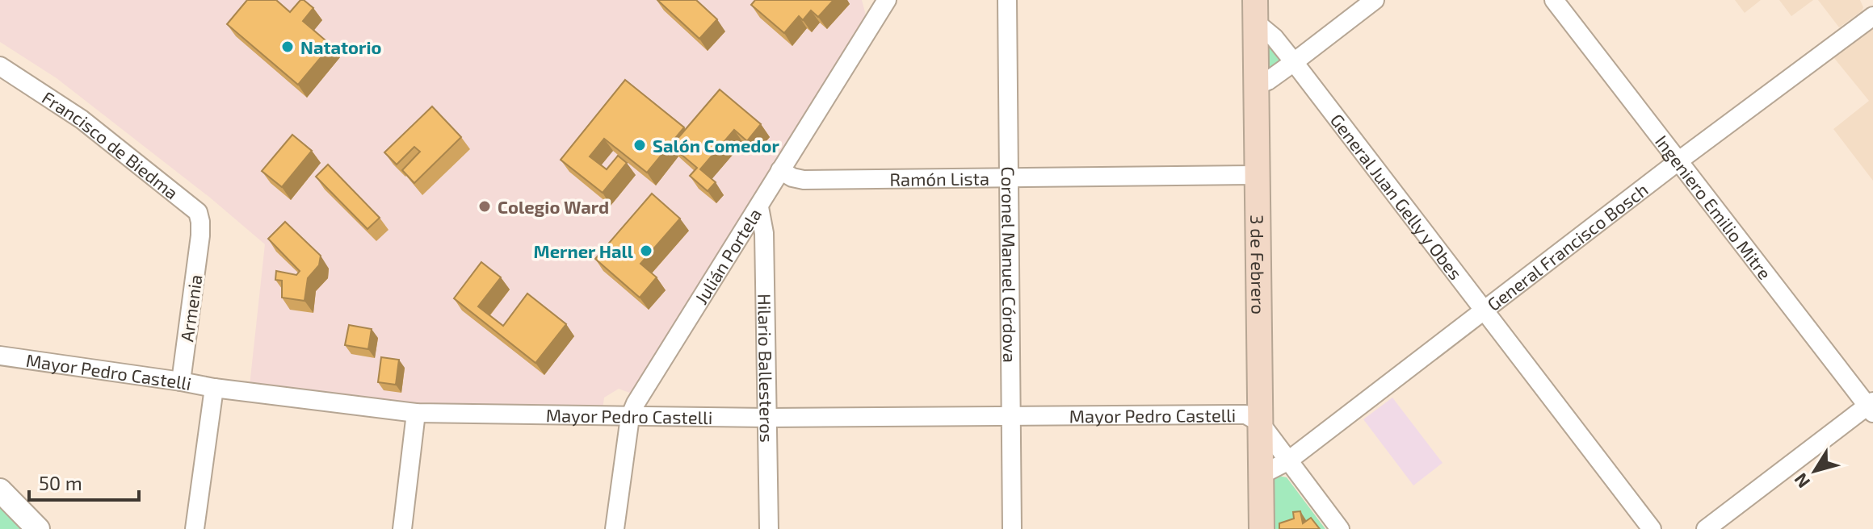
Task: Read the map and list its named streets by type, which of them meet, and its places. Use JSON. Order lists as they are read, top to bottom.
{
  "streets": {
    "main road": ["3 de Febrero"],
    "street": [
      "Francisco de Biedma",
      "Ramón Lista",
      "General Juan Gelly y Obes",
      "Ingeniero Emilio Mitre",
      "General Francisco Bosch",
      "Julián Portela",
      "Coronel Manuel Córdova",
      "Armenia",
      "Hilario Ballesteros",
      "Mayor Pedro Castelli"
    ]
  },
  "crossings": [
    ["Francisco de Biedma", "Armenia"],
    ["Ramón Lista", "Julián Portela"],
    ["Ramón Lista", "Coronel Manuel Córdova"],
    ["Ramón Lista", "3 de Febrero"],
    ["General Juan Gelly y Obes", "General Francisco Bosch"],
    ["General Juan Gelly y Obes", "3 de Febrero"],
    ["Ingeniero Emilio Mitre", "General Francisco Bosch"],
    ["General Francisco Bosch", "3 de Febrero"],
    ["Julián Portela", "Hilario Ballesteros"],
    ["Julián Portela", "Mayor Pedro Castelli"],
    ["Coronel Manuel Córdova", "Mayor Pedro Castelli"],
    ["3 de Febrero", "Mayor Pedro Castelli"],
    ["Armenia", "Mayor Pedro Castelli"],
    ["Hilario Ballesteros", "Mayor Pedro Castelli"]
  ],
  "places": [
    "Natatorio",
    "Salón Comedor",
    "Colegio Ward",
    "Merner Hall"
  ],
  "scale_bar": "50 m",
  "north": "bottom left"
}
